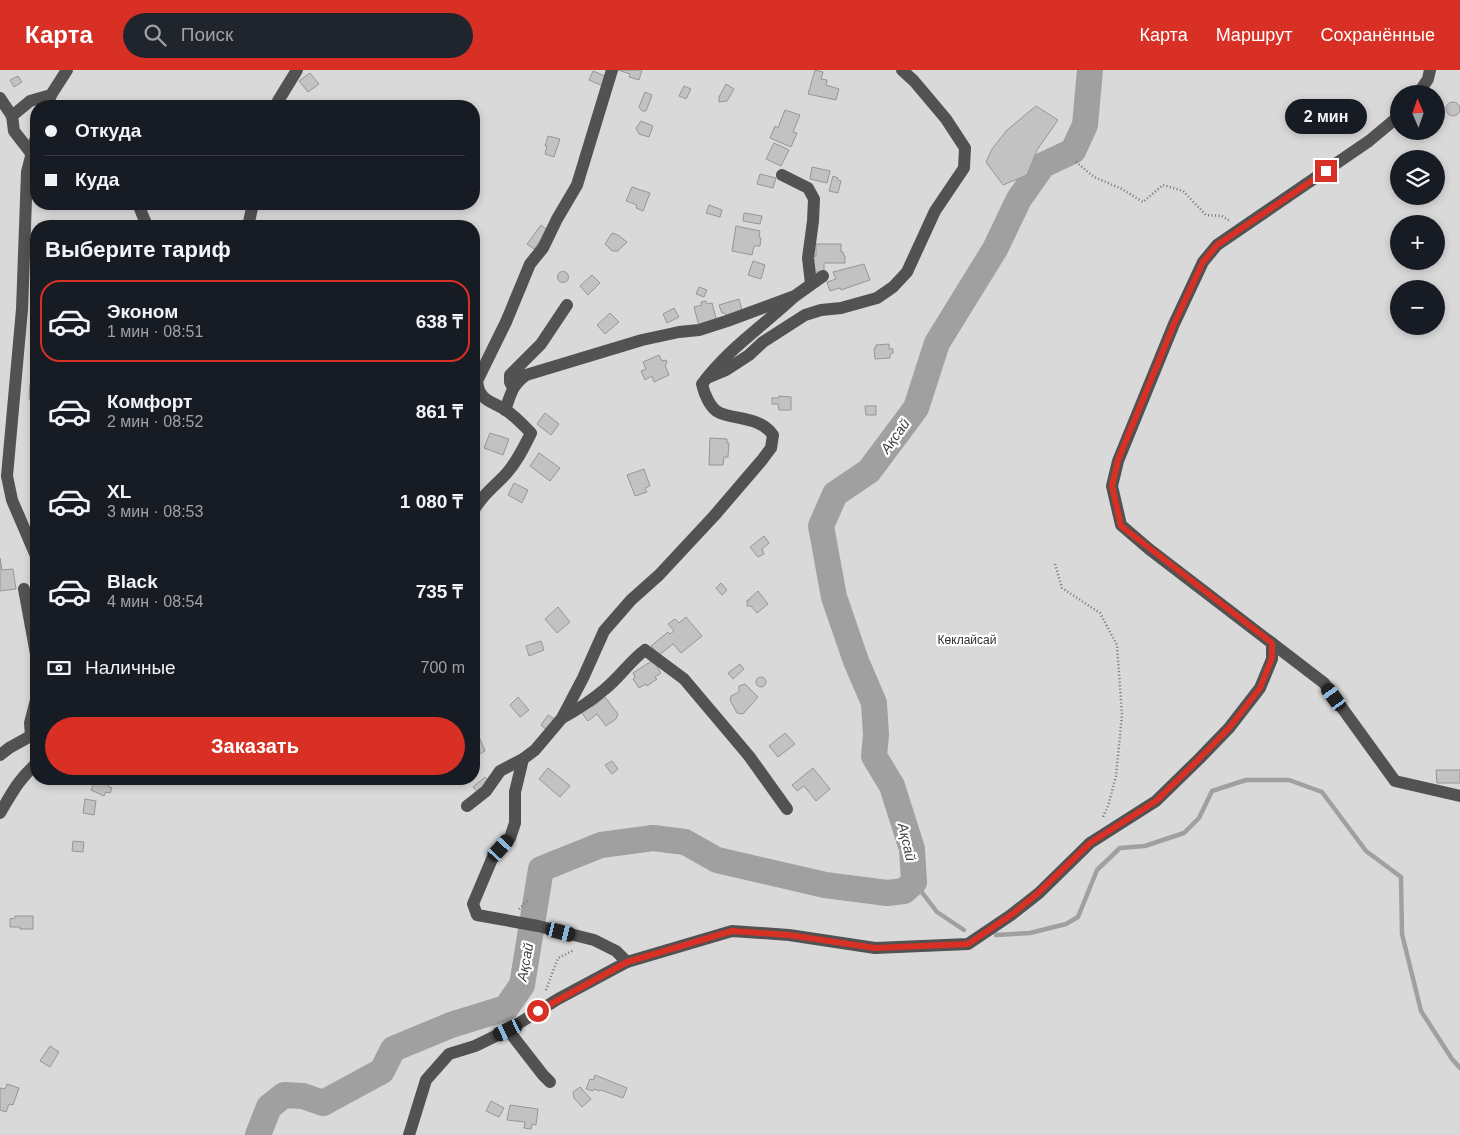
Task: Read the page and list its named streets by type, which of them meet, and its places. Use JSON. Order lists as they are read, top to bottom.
{
  "water": ["Ақсай"],
  "parks": ["Көклайсай"],
  "north": "top",
  "page": {
    "header": "Карта",
    "search": "Поиск",
    "nav": ["Карта", "Маршрут", "Сохранённые"],
    "map_buttons": ["+", "−"],
    "bubble": "2 мин",
    "banner": ["Откуда", "Куда"],
    "heading": "Выберите тариф",
    "list": [
      {
        "name": "Эконом",
        "note": "1 мин · 08:51",
        "value": "638 ₸"
      },
      {
        "name": "Комфорт",
        "note": "2 мин · 08:52",
        "value": "861 ₸"
      },
      {
        "name": "XL",
        "note": "3 мин · 08:53",
        "value": "1 080 ₸"
      },
      {
        "name": "Black",
        "note": "4 мин · 08:54",
        "value": "735 ₸"
      }
    ],
    "pay": ["Наличные", "700 m"],
    "buttons": "Заказать"
  }
}
